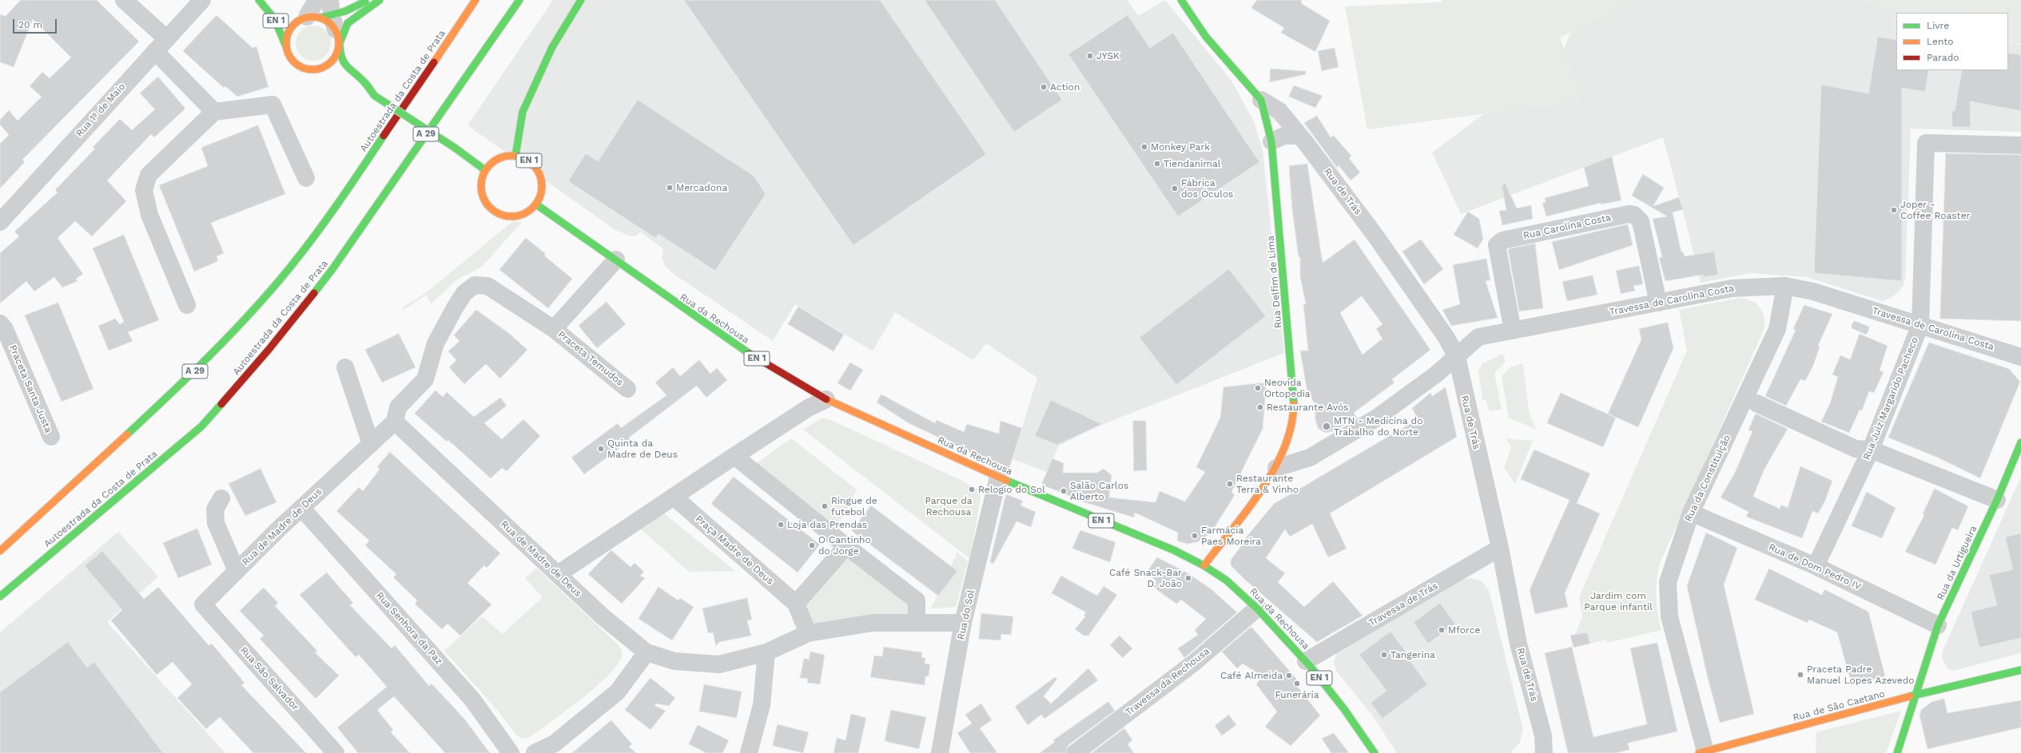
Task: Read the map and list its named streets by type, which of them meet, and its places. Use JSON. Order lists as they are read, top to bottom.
{
  "streets": {
    "main road": [
      "EN 1",
      "Autoestrada da Costa de Prata",
      "A 29",
      "Rua Delfim de Lima",
      "Rua da Rechousa",
      "Rua da Urtigueira",
      "Rua de São Caetano"
    ],
    "street": [
      "Rua 1º de Maio",
      "Rua de Trás",
      "Rua Carolina Costa",
      "Travessa de Carolina Costa",
      "Praceta Temudos",
      "Praceta Santa Justa",
      "Rua Juiz Margarido Pacheco",
      "Rua da Constituição",
      "Rua de Madre de Deus",
      "Praça Madre de Deus",
      "Rua de Dom Pedro IV",
      "Travessa de Trás",
      "Rua do Sol",
      "Rua Senhora da Paz",
      "Rua São Salvador",
      "Travessa da Rechousa"
    ]
  },
  "crossings": [
    ["EN 1", "Rua da Rechousa"],
    ["Rua de Trás", "Rua Delfim de Lima"],
    ["Rua de Trás", "Travessa de Carolina Costa"],
    ["Rua de Trás", "Travessa de Trás"],
    ["Rua Carolina Costa", "Travessa de Carolina Costa"],
    ["Rua Delfim de Lima", "Travessa de Carolina Costa"],
    ["Rua Delfim de Lima", "Rua da Rechousa"],
    ["Travessa de Carolina Costa", "Rua Juiz Margarido Pacheco"],
    ["Travessa de Carolina Costa", "Rua da Constituição"],
    ["Rua da Rechousa", "Praceta Temudos"],
    ["Rua da Rechousa", "Travessa de Trás"],
    ["Rua da Rechousa", "Rua do Sol"],
    ["Rua da Rechousa", "Travessa da Rechousa"],
    ["Praceta Temudos", "Rua de Madre de Deus"],
    ["Rua Juiz Margarido Pacheco", "Rua de Dom Pedro IV"],
    ["Rua da Constituição", "Rua de Dom Pedro IV"],
    ["Rua da Constituição", "Rua de São Caetano"],
    ["Rua de Madre de Deus", "Praça Madre de Deus"],
    ["Rua de Madre de Deus", "Rua do Sol"],
    ["Rua de Madre de Deus", "Rua Senhora da Paz"],
    ["Rua de Madre de Deus", "Rua São Salvador"],
    ["Rua da Urtigueira", "Rua de Dom Pedro IV"],
    ["Rua da Urtigueira", "Rua de São Caetano"]
  ],
  "parks": ["Parque da Rechousa", "Jardim com Parque infantil"],
  "places": [
    "JYSK",
    "Action",
    "Monkey Park",
    "Tiendanimal",
    "Mercadona",
    "Fábrica dos Óculos",
    "Joper - Coffee Roaster",
    "Neovida Ortopedia",
    "Restaurante Avós",
    "MTN - Medicina do Trabalho do Norte",
    "Quinta da Madre de Deus",
    "Restaurante Terra & Vinho",
    "Relogio do Sol",
    "Salão Carlos Alberto",
    "Ringue de futebol",
    "Loja das Prendas",
    "Farmácia Paes Moreira",
    "O Cantinho do Jorge",
    "Café Snack-Bar D. João",
    "Mforce",
    "Tangerina",
    "Praceta Padre Manuel Lopes Azevedo",
    "Café Almeida",
    "Funerária"
  ],
  "legend": ["Livre", "Lento", "Parado"],
  "scale_bar": "20 m"
}
